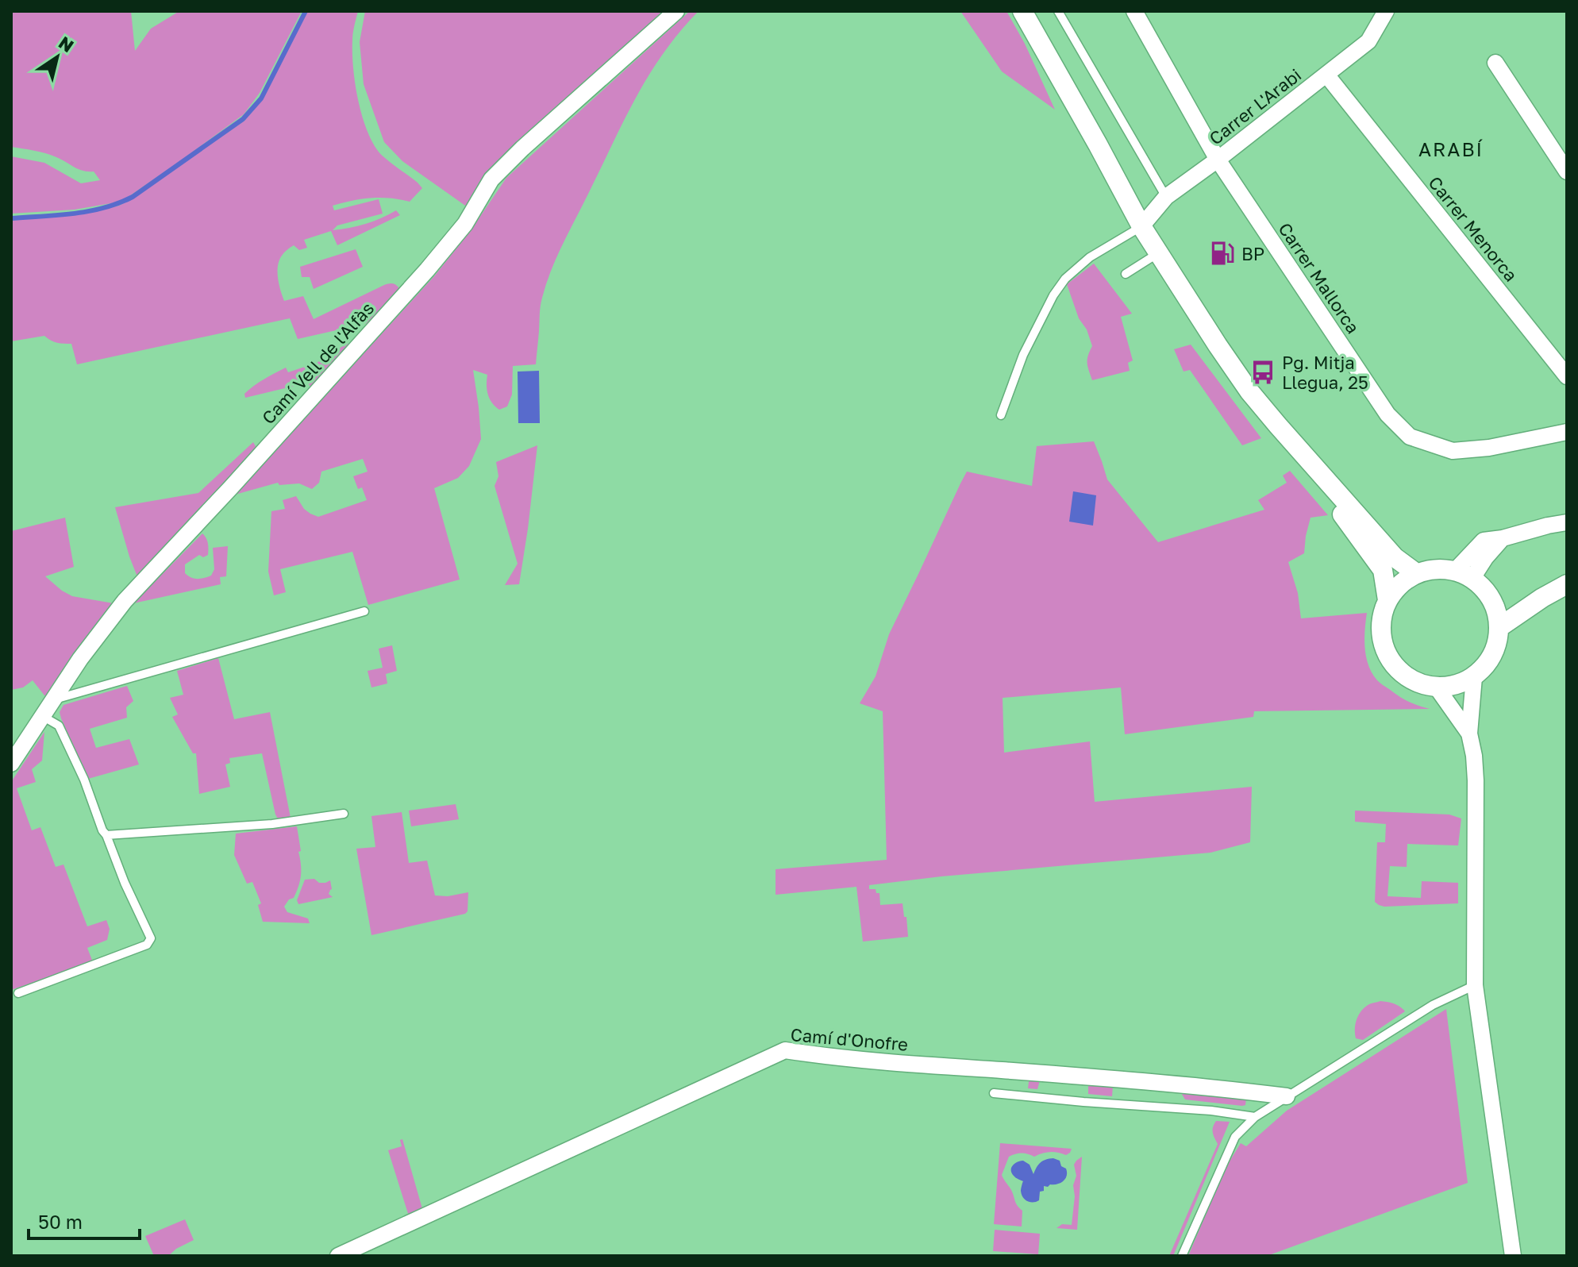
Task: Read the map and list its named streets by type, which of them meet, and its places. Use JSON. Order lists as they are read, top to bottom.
{
  "streets": {
    "street": [
      "Carrer L'Arabi",
      "Carrer Menorca",
      "Carrer Mallorca",
      "Camí Vell de l'Alfàs",
      "Camí d'Onofre"
    ]
  },
  "crossings": [
    ["Carrer L'Arabi", "Carrer Menorca"],
    ["Carrer L'Arabi", "Carrer Mallorca"]
  ],
  "districts": ["ARABÍ"],
  "places": {
    "fuel station": ["BP"],
    "bus stop": ["Pg. Mitja Llegua, 25"]
  },
  "scale_bar": "50 m",
  "north": "top right"
}
